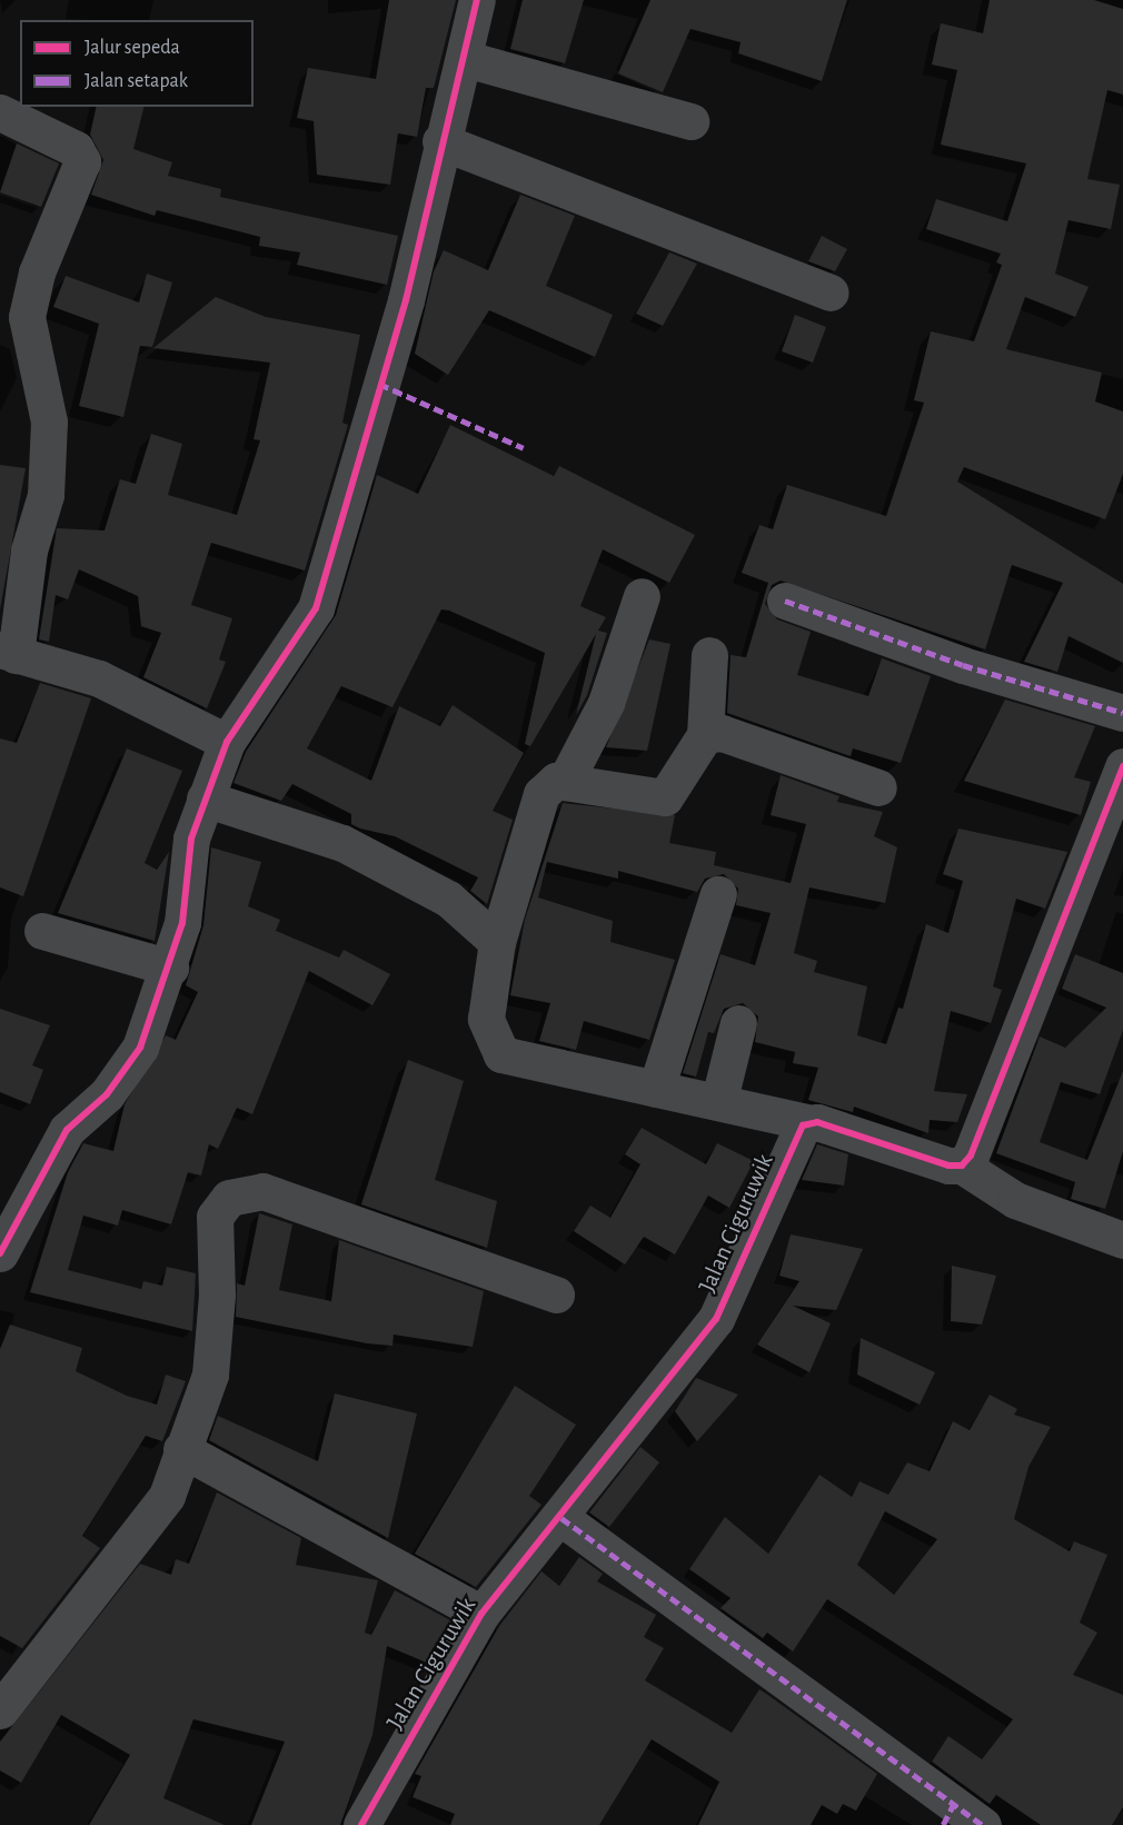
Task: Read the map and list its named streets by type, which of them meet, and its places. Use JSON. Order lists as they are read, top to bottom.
{
  "streets": {
    "street": ["Jalan Ciguruwik"]
  },
  "legend": ["Jalur sepeda", "Jalan setapak"]
}
